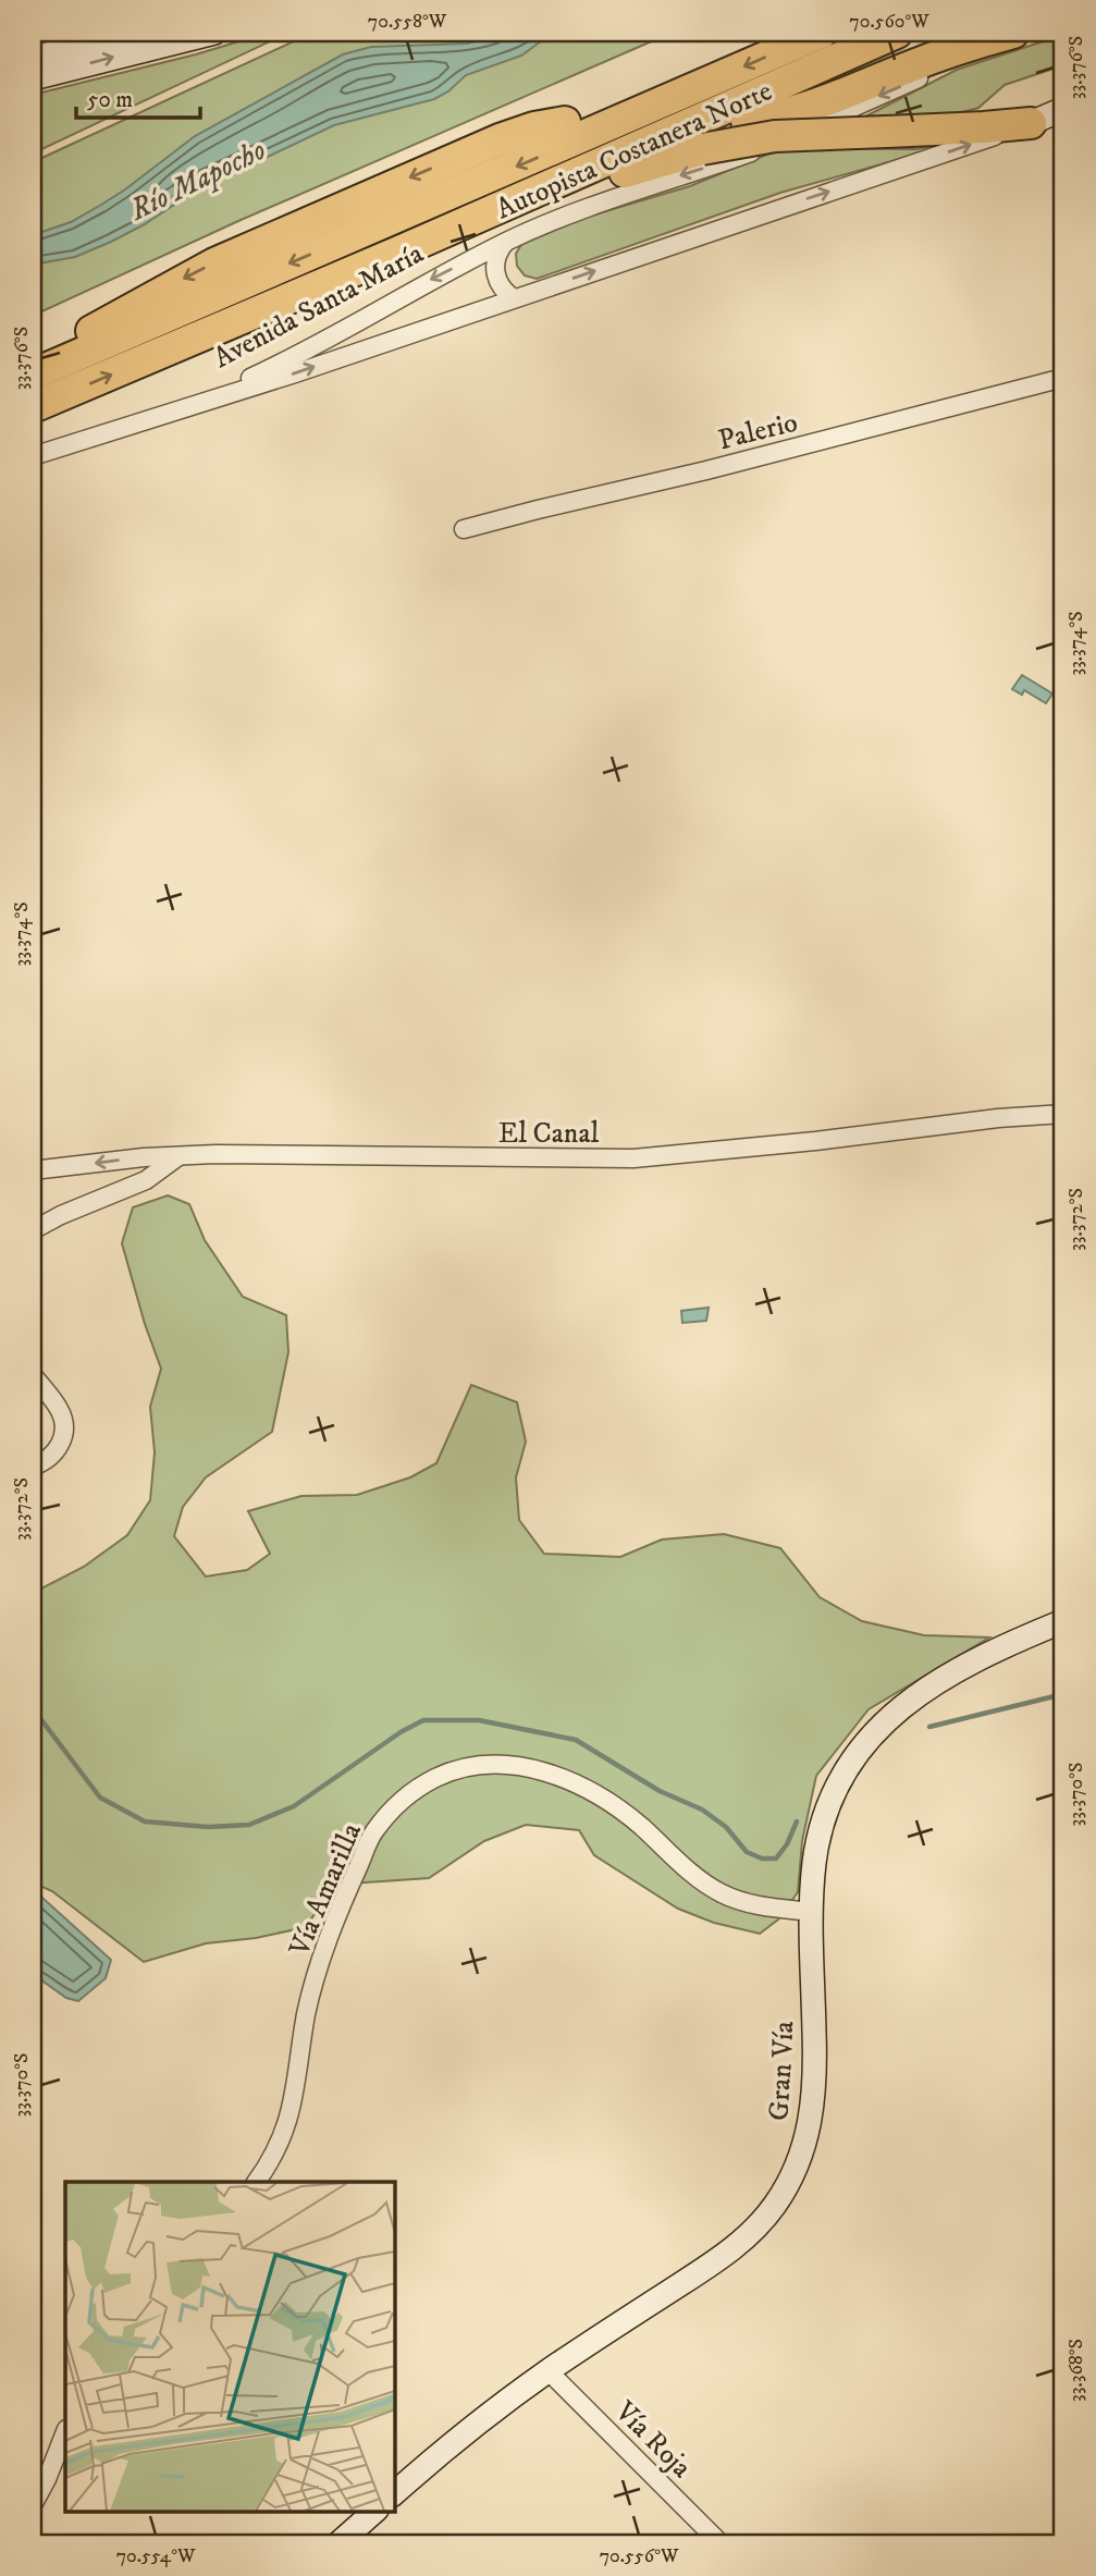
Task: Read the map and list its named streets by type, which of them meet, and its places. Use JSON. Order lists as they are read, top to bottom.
{
  "streets": {
    "highway": ["Autopista Costanera Norte"],
    "main road": ["Avenida Santa María", "Gran Vía"],
    "street": [
      "Palerio",
      "El Canal",
      "Vía Amarilla",
      "Vía Roja"
    ]
  },
  "crossings": [
    ["Vía Amarilla", "Gran Vía"],
    ["Gran Vía", "Vía Roja"]
  ],
  "water": ["Río Mapocho"],
  "scale_bar": "50 m",
  "coordinates": [
    "70.558°W",
    "70.560°W",
    "33.376°S",
    "33.374°S",
    "33.372°S",
    "33.370°S",
    "33.368°S",
    "70.554°W",
    "70.556°W"
  ]
}
